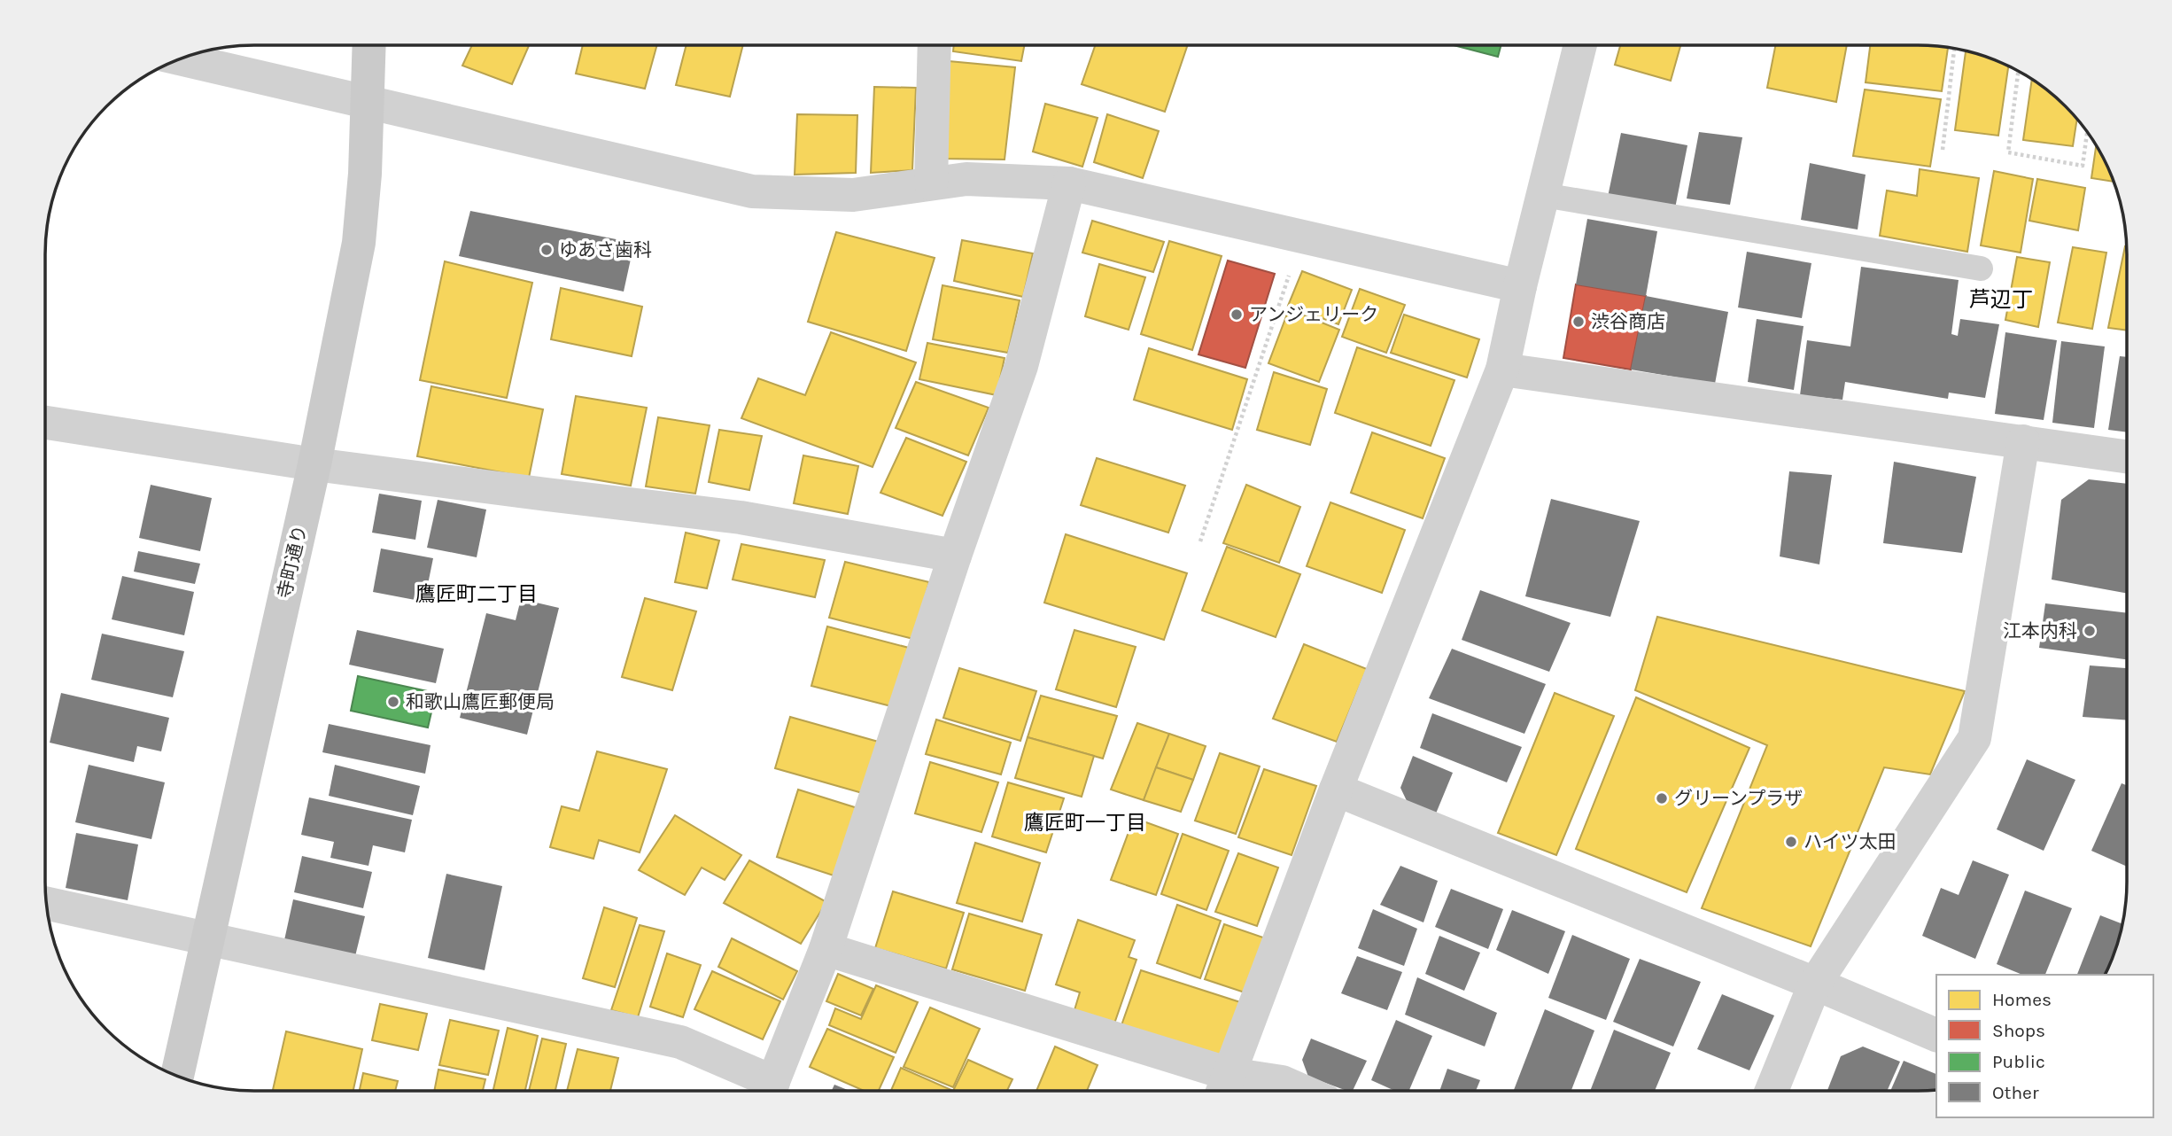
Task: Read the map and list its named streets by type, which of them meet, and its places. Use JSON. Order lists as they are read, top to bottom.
{
  "streets": {
    "street": ["寺町通り"]
  },
  "districts": ["芦辺丁", "鷹匠町二丁目", "鷹匠町一丁目"],
  "places": [
    "ゆあさ歯科",
    "アンジェリーク",
    "渋谷商店",
    "江本内科",
    "和歌山鷹匠郵便局",
    "グリーンプラザ",
    "ハイツ太田"
  ],
  "legend": [
    "Homes",
    "Shops",
    "Public",
    "Other"
  ]
}
